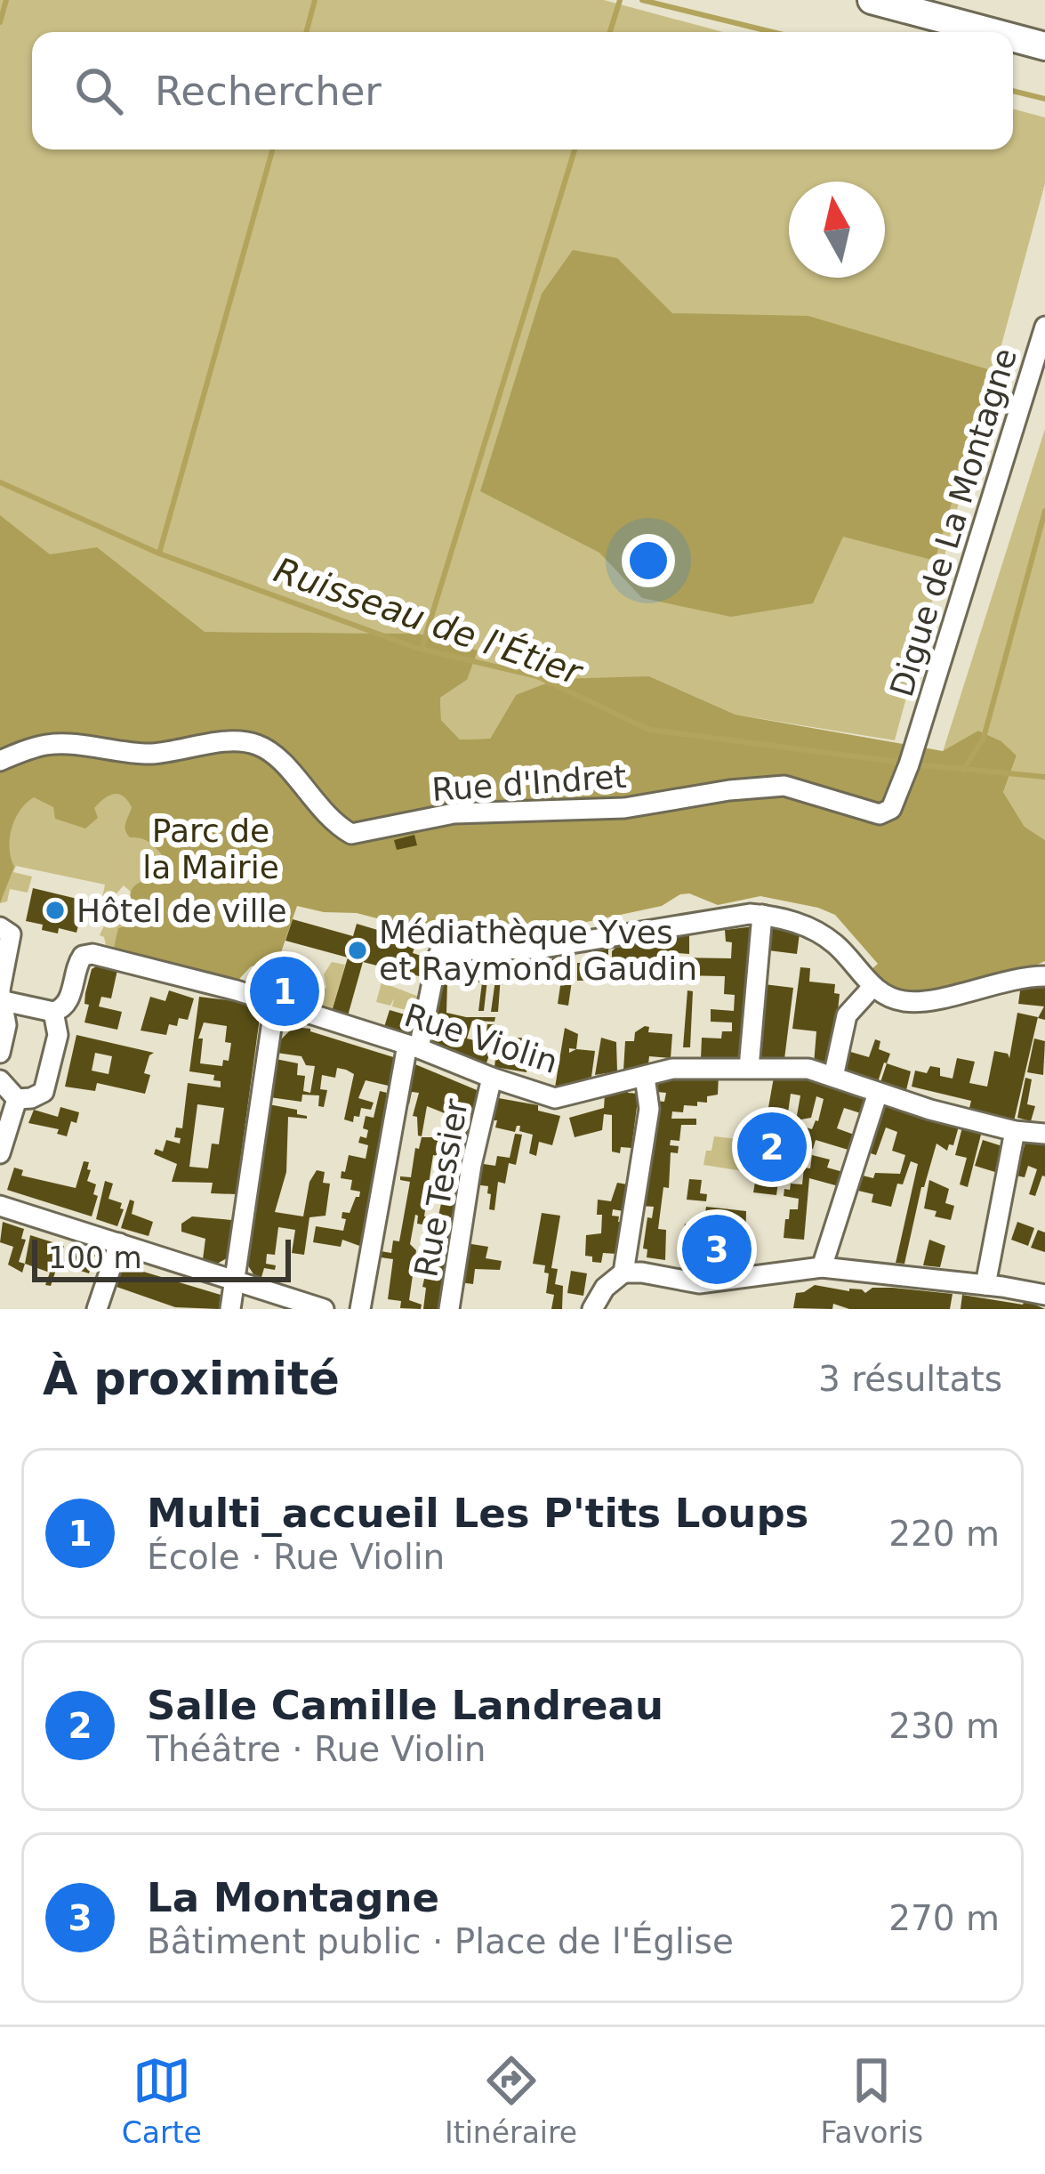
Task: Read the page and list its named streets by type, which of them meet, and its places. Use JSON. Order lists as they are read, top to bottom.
{
  "streets": {
    "street": [
      "Digue de La Montagne",
      "Rue d'Indret",
      "Rue Violin",
      "Rue Tessier"
    ]
  },
  "crossings": [
    ["Digue de La Montagne", "Rue d'Indret"],
    ["Rue Violin", "Rue Tessier"]
  ],
  "water": ["Ruisseau de l'Étier"],
  "parks": ["Parc de la Mairie"],
  "places": ["Hôtel de ville", "Médiathèque Yves et Raymond Gaudin"],
  "scale_bar": "100 m",
  "north": "top",
  "page": {
    "search": "Rechercher",
    "pins": ["1", "2", "3"],
    "scale": "100 m",
    "heading": ["À proximité", "3 résultats"],
    "list": [
      {
        "mark": "1",
        "name": "Multi_accueil Les P'tits Loups",
        "note": "École · Rue Violin",
        "value": "220 m"
      },
      {
        "mark": "2",
        "name": "Salle Camille Landreau",
        "note": "Théâtre · Rue Violin",
        "value": "230 m"
      },
      {
        "mark": "3",
        "name": "La Montagne",
        "note": "Bâtiment public · Place de l'Église",
        "value": "270 m"
      }
    ],
    "nav": ["Carte", "Itinéraire", "Favoris"]
  }
}
